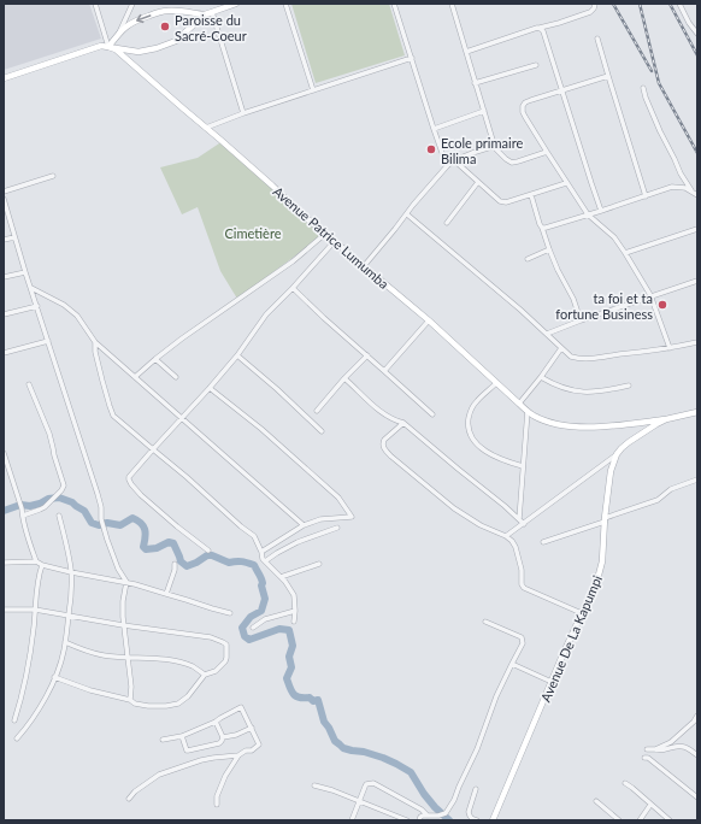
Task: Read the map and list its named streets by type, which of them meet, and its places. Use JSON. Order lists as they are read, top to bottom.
{
  "streets": {
    "street": ["Avenue Patrice Lumumba", "Avenue De La Kapumpi"]
  },
  "parks": ["Cimetière"],
  "places": ["Paroisse du Sacré-Coeur", "Ecole primaire Bilima", "ta foi et ta fortune Business"]
}
